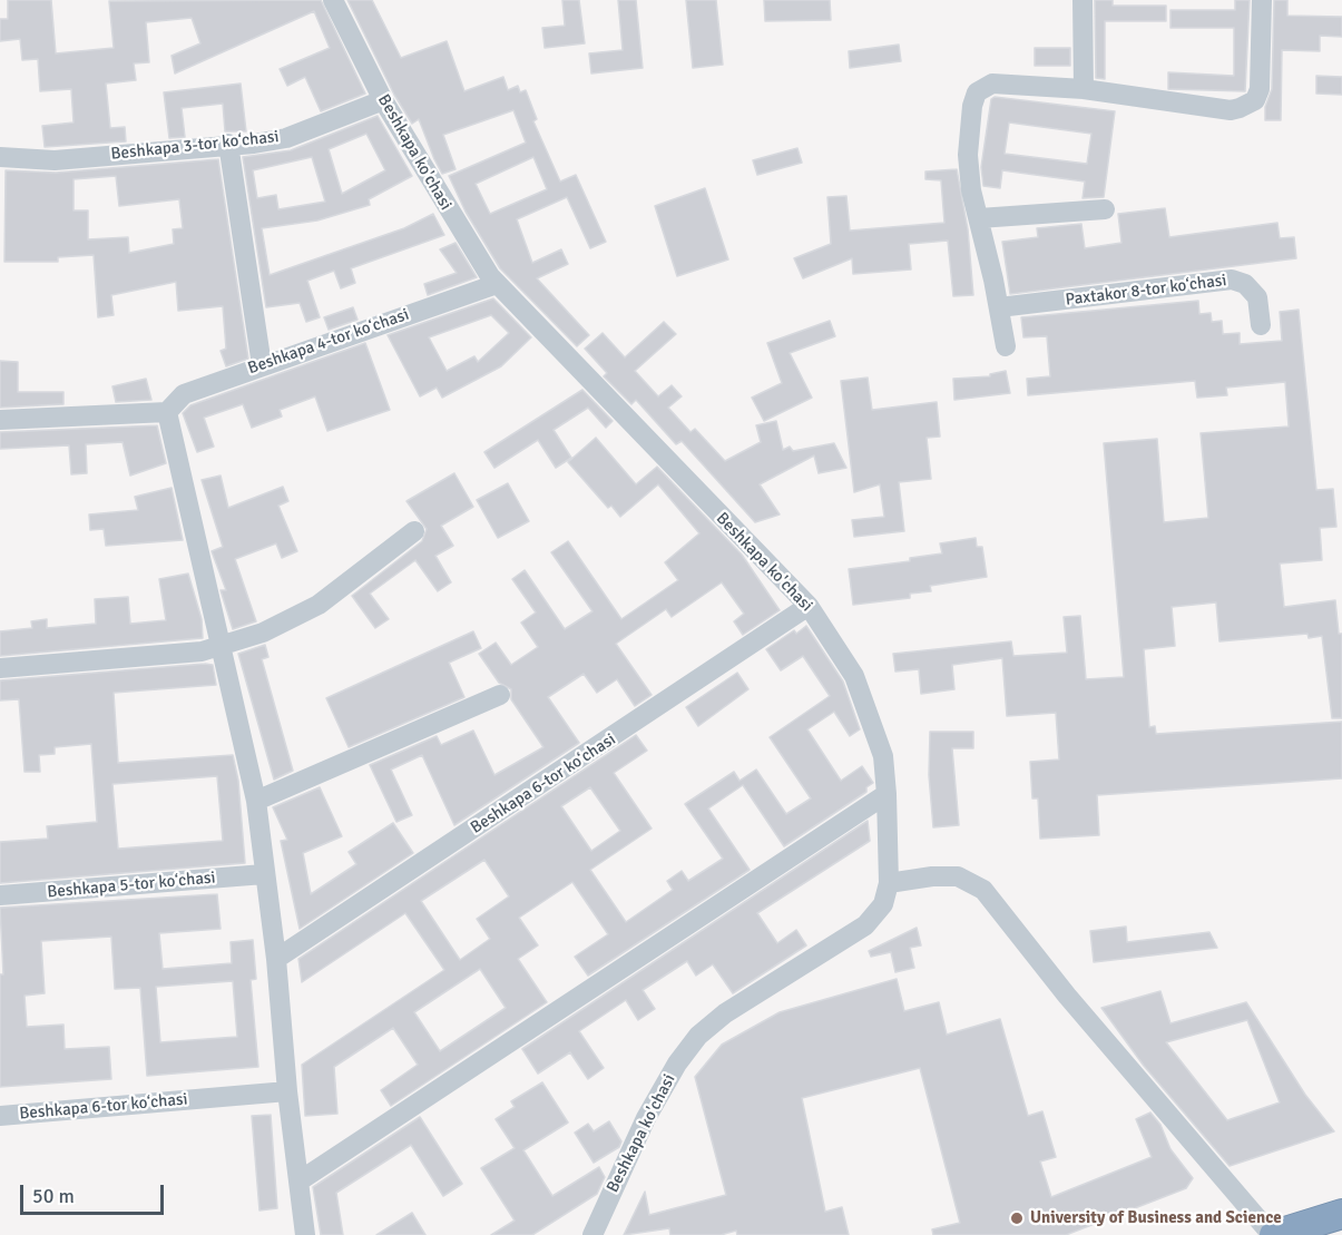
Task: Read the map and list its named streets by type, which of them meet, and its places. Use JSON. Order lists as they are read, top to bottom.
{
  "streets": {
    "street": [
      "Beshkapa 3-tor koʻchasi",
      "Beshkapa ko'chasi",
      "Paxtakor 8-tor koʻchasi",
      "Beshkapa 4-tor koʻchasi",
      "Beshkapa 6-tor koʻchasi",
      "Beshkapa 5-tor koʻchasi"
    ]
  },
  "crossings": [
    ["Beshkapa 3-tor koʻchasi", "Beshkapa ko'chasi"],
    ["Beshkapa ko'chasi", "Beshkapa 4-tor koʻchasi"],
    ["Beshkapa ko'chasi", "Beshkapa 6-tor koʻchasi"]
  ],
  "places": ["University of Business and Science"],
  "scale_bar": "50 m"
}
